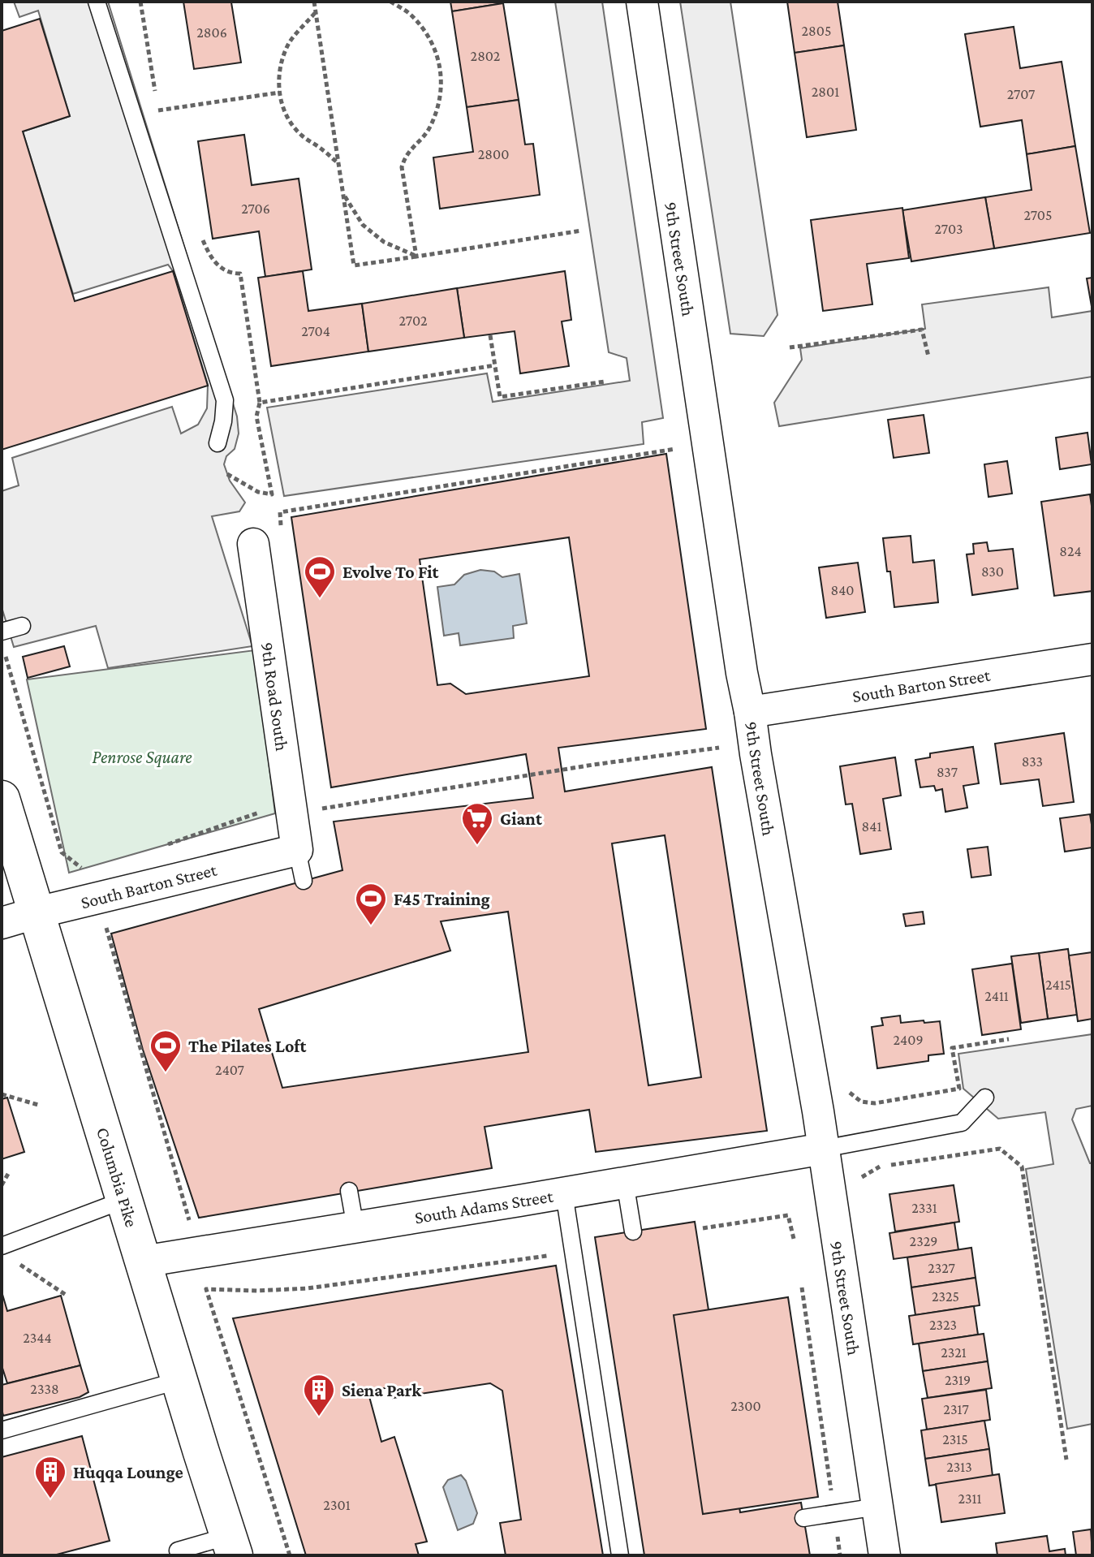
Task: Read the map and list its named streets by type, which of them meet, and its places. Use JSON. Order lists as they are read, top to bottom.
{
  "streets": {
    "main road": ["Columbia Pike"],
    "street": [
      "9th Street South",
      "South Barton Street",
      "9th Road South",
      "South Adams Street"
    ]
  },
  "crossings": [
    ["9th Street South", "South Barton Street"],
    ["9th Street South", "South Adams Street"],
    ["South Barton Street", "9th Road South"],
    ["South Barton Street", "Columbia Pike"],
    ["Columbia Pike", "South Adams Street"]
  ],
  "parks": ["Penrose Square"],
  "places": {
    "sports": ["Evolve To Fit", "F45 Training", "The Pilates Loft"],
    "supermarket": ["Giant"],
    "building": ["Siena Park", "Huqqa Lounge"]
  },
  "house_numbers": [
    "2805",
    "2806",
    "2802",
    "2801",
    "2707",
    "2800",
    "2706",
    "2705",
    "2703",
    "2702",
    "2704",
    "824",
    "830",
    "840",
    "833",
    "837",
    "841",
    "2415",
    "2411",
    "2409",
    "2407",
    "2331",
    "2329",
    "2327",
    "2325",
    "2323",
    "2344",
    "2321",
    "2319",
    "2338",
    "2300",
    "2317",
    "2315",
    "2313",
    "2311",
    "2301"
  ]
}
